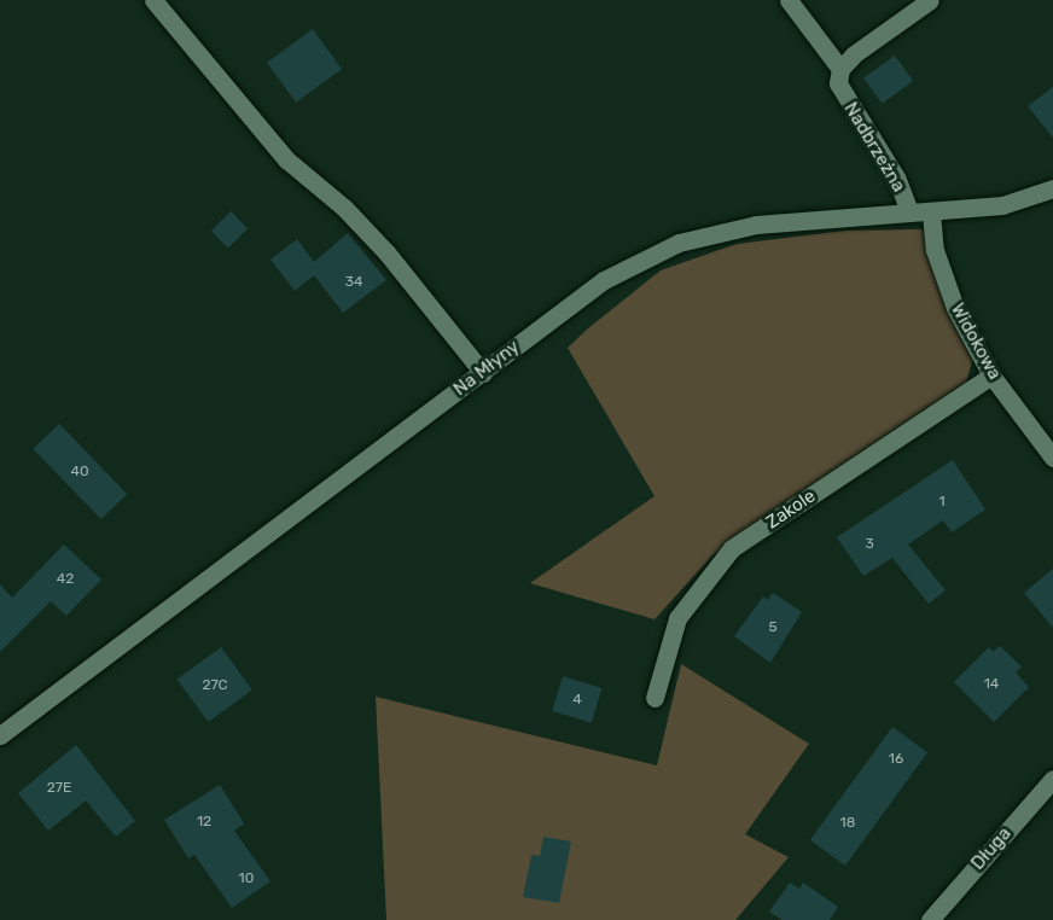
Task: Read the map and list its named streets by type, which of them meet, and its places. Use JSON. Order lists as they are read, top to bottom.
{
  "streets": {
    "street": [
      "Nadbrzeżna",
      "Widokowa",
      "Na Młyny",
      "Zakole",
      "Długa"
    ]
  },
  "crossings": [
    ["Nadbrzeżna", "Na Młyny"],
    ["Widokowa", "Na Młyny"],
    ["Widokowa", "Zakole"]
  ],
  "house_numbers": [
    "34",
    "40",
    "1",
    "3",
    "42",
    "5",
    "14",
    "27C",
    "4",
    "16",
    "27E",
    "12",
    "18",
    "10"
  ]
}
